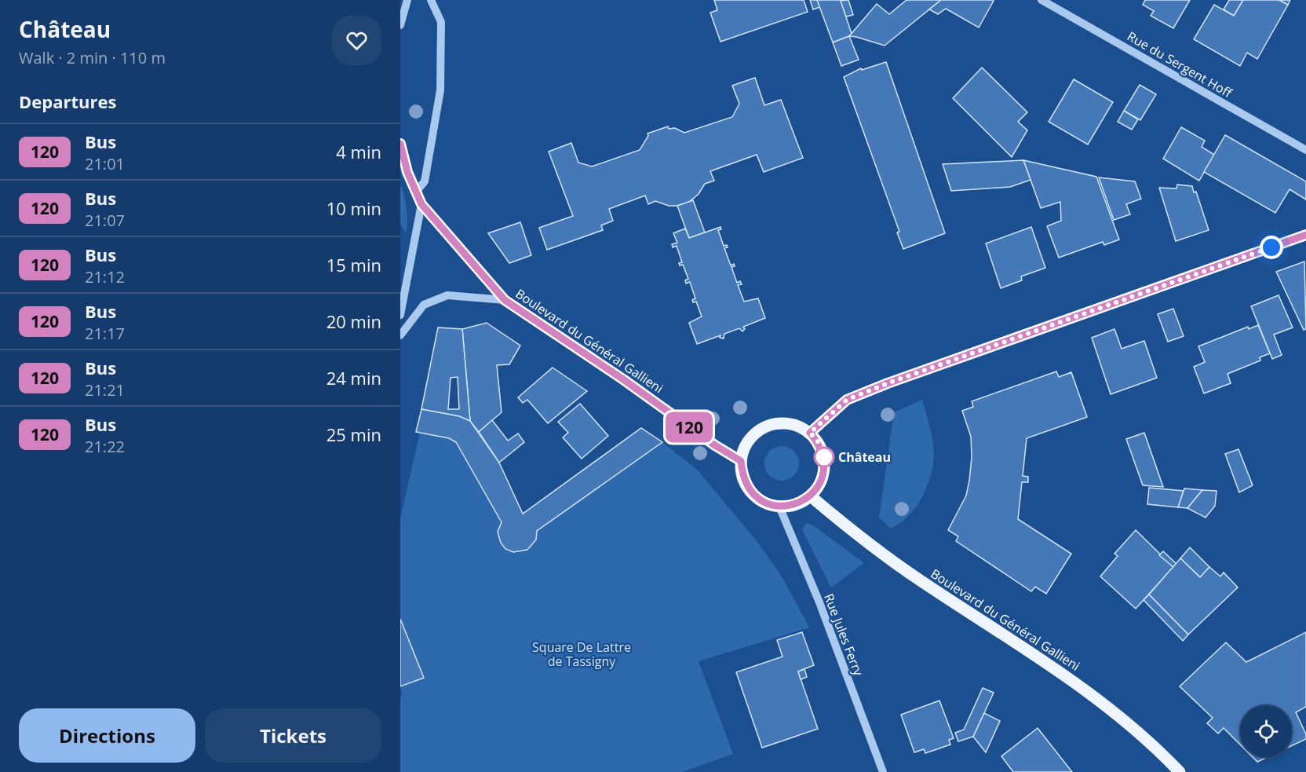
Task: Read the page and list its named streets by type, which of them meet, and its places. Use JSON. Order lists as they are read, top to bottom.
{
  "streets": {
    "main road": ["Boulevard du Général Gallieni"],
    "street": ["Rue du Sergent Hoff", "Rue Jules Ferry"]
  },
  "crossings": [
    ["Boulevard du Général Gallieni", "Rue Jules Ferry"]
  ],
  "parks": ["Square De Lattre de Tassigny"],
  "places": ["Château"],
  "lines": ["bus line 120"],
  "page": {
    "heading": [
      ["Château", "Walk · 2 min · 110 m"],
      "Departures"
    ],
    "on_map": "120",
    "list": [
      {
        "mark": "120",
        "name": "Bus",
        "note": "21:01",
        "value": "4 min"
      },
      {
        "mark": "120",
        "name": "Bus",
        "note": "21:07",
        "value": "10 min"
      },
      {
        "mark": "120",
        "name": "Bus",
        "note": "21:12",
        "value": "15 min"
      },
      {
        "mark": "120",
        "name": "Bus",
        "note": "21:17",
        "value": "20 min"
      },
      {
        "mark": "120",
        "name": "Bus",
        "note": "21:21",
        "value": "24 min"
      },
      {
        "mark": "120",
        "name": "Bus",
        "note": "21:22",
        "value": "25 min"
      }
    ],
    "buttons": ["Directions", "Tickets"]
  }
}
